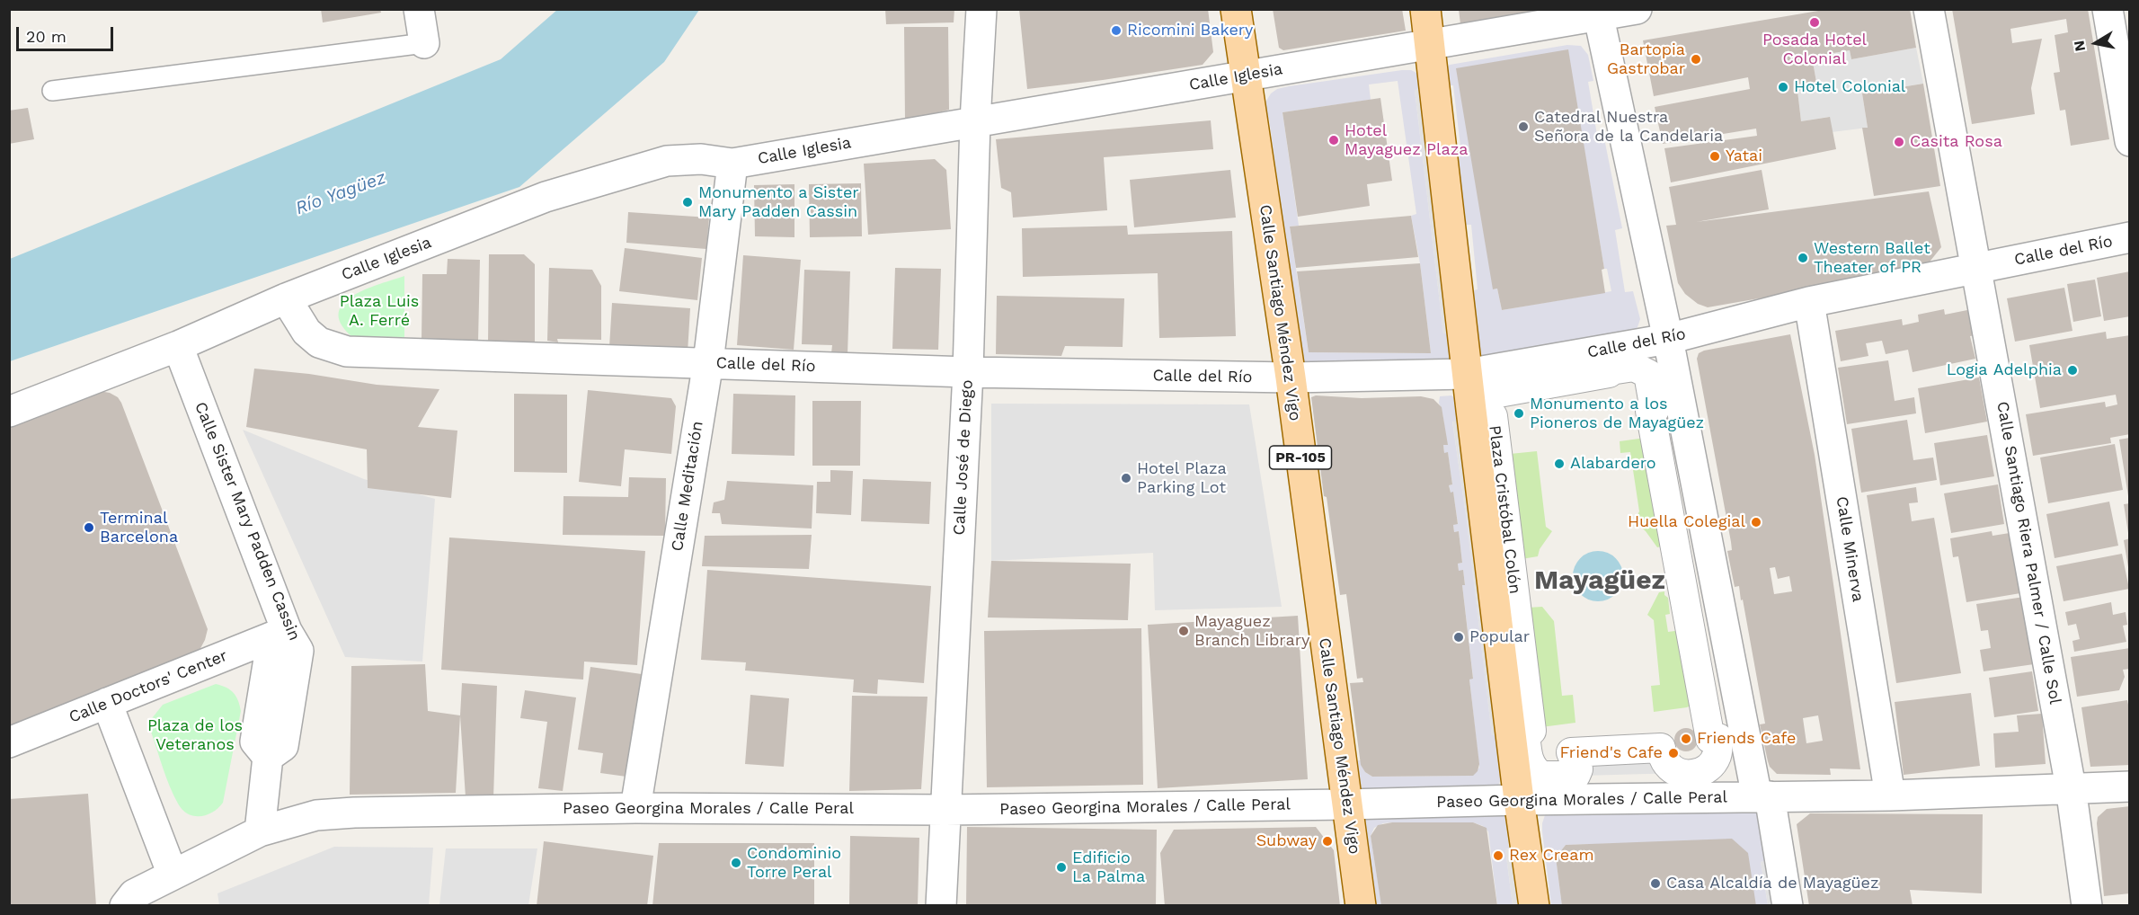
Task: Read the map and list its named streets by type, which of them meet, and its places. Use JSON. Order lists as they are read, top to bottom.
{
  "streets": {
    "main road": ["Calle Santiago Méndez Vigo", "PR-105"],
    "street": [
      "Calle Iglesia",
      "Calle del Río",
      "Calle José de Diego",
      "Calle Meditación",
      "Plaza Cristóbal Colón",
      "Calle Sister Mary Padden Cassin",
      "Calle Minerva",
      "Calle Santiago Riera Palmer / Calle Sol",
      "Calle Doctors' Center",
      "Paseo Georgina Morales / Calle Peral"
    ]
  },
  "crossings": [
    ["Calle Iglesia", "Calle del Río"],
    ["Calle Iglesia", "Calle Santiago Méndez Vigo"],
    ["Calle Iglesia", "Calle José de Diego"],
    ["Calle Iglesia", "Calle Meditación"],
    ["Calle Iglesia", "Calle Sister Mary Padden Cassin"],
    ["Calle del Río", "Calle Santiago Méndez Vigo"],
    ["Calle del Río", "Calle José de Diego"],
    ["Calle del Río", "Calle Meditación"],
    ["Calle del Río", "Calle Minerva"],
    ["Calle del Río", "Calle Santiago Riera Palmer / Calle Sol"],
    ["Calle Santiago Méndez Vigo", "Paseo Georgina Morales / Calle Peral"],
    ["Calle José de Diego", "Paseo Georgina Morales / Calle Peral"],
    ["Calle Meditación", "Paseo Georgina Morales / Calle Peral"],
    ["Calle Sister Mary Padden Cassin", "Calle Doctors' Center"],
    ["Calle Sister Mary Padden Cassin", "Paseo Georgina Morales / Calle Peral"],
    ["Calle Minerva", "Paseo Georgina Morales / Calle Peral"],
    ["Calle Santiago Riera Palmer / Calle Sol", "Paseo Georgina Morales / Calle Peral"]
  ],
  "districts": ["Mayagüez"],
  "water": ["Río Yagüez"],
  "parks": ["Plaza Luis A. Ferré", "Plaza de los Veteranos"],
  "places": [
    "Posada Hotel Colonial",
    "Ricomini Bakery",
    "Bartopia Gastrobar",
    "Hotel Colonial",
    "Catedral Nuestra Señora de la Candelaria",
    "Hotel Mayaguez Plaza",
    "Casita Rosa",
    "Yatai",
    "Monumento a Sister Mary Padden Cassin",
    "Western Ballet Theater of PR",
    "Logia Adelphia",
    "Monumento a los Pioneros de Mayagüez",
    "Alabardero",
    "Hotel Plaza Parking Lot",
    "Huella Colegial",
    "Terminal Barcelona",
    "Mayaguez Branch Library",
    "Popular",
    "Friends Cafe",
    "Friend's Cafe",
    "Subway",
    "Rex Cream",
    "Condominio Torre Peral",
    "Edificio La Palma",
    "Casa Alcaldía de Mayagüez"
  ],
  "scale_bar": "20 m",
  "north": "left"
}
